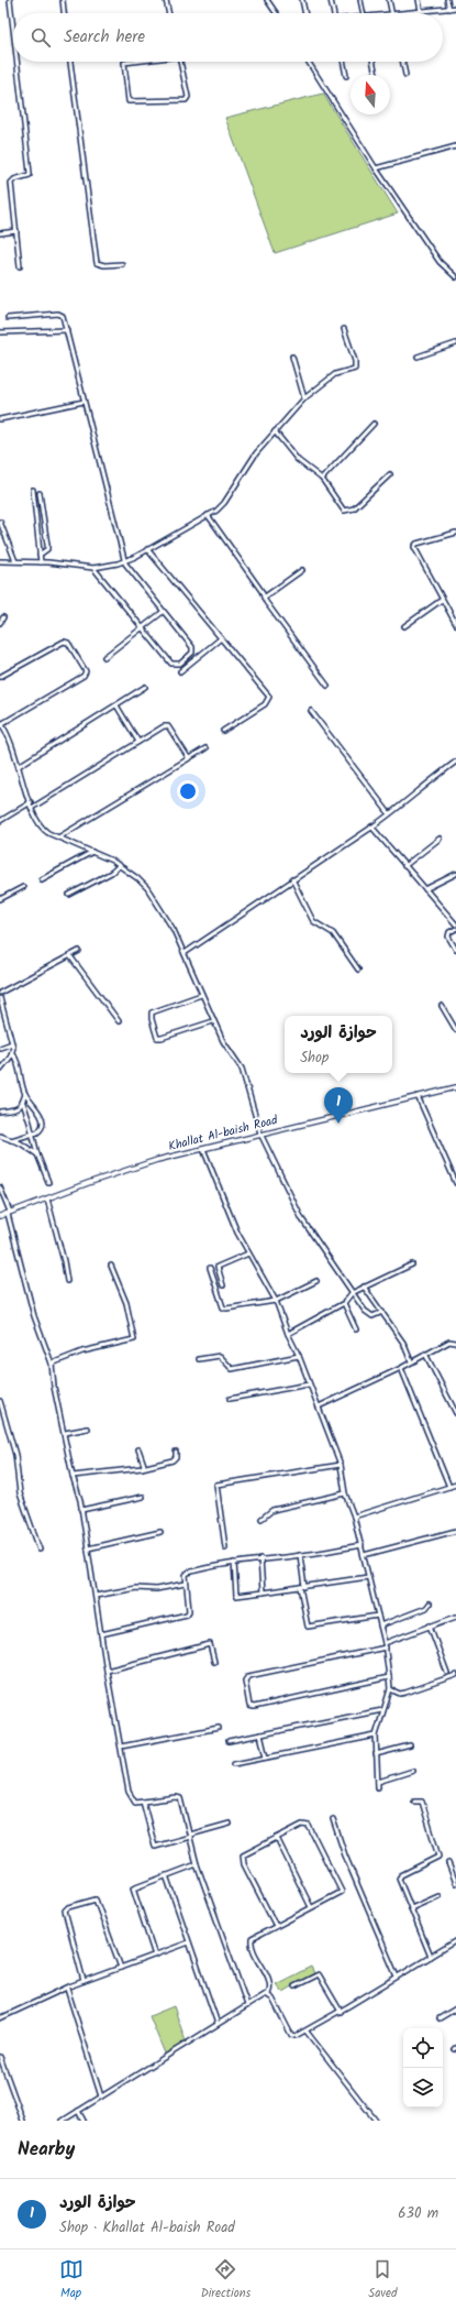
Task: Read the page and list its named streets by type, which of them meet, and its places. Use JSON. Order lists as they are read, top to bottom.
{
  "streets": {
    "street": ["Khallat Al-baish Road"]
  },
  "north": "top",
  "page": {
    "search": "Search here",
    "popup": ["حوازة الورد", "Shop"],
    "pins": "1",
    "heading": "Nearby",
    "list": [
      {
        "mark": "1",
        "name": "حوازة الورد",
        "note": "Shop · Khallat Al-baish Road",
        "value": "630 m"
      }
    ],
    "nav": ["Map", "Directions", "Saved"]
  }
}
